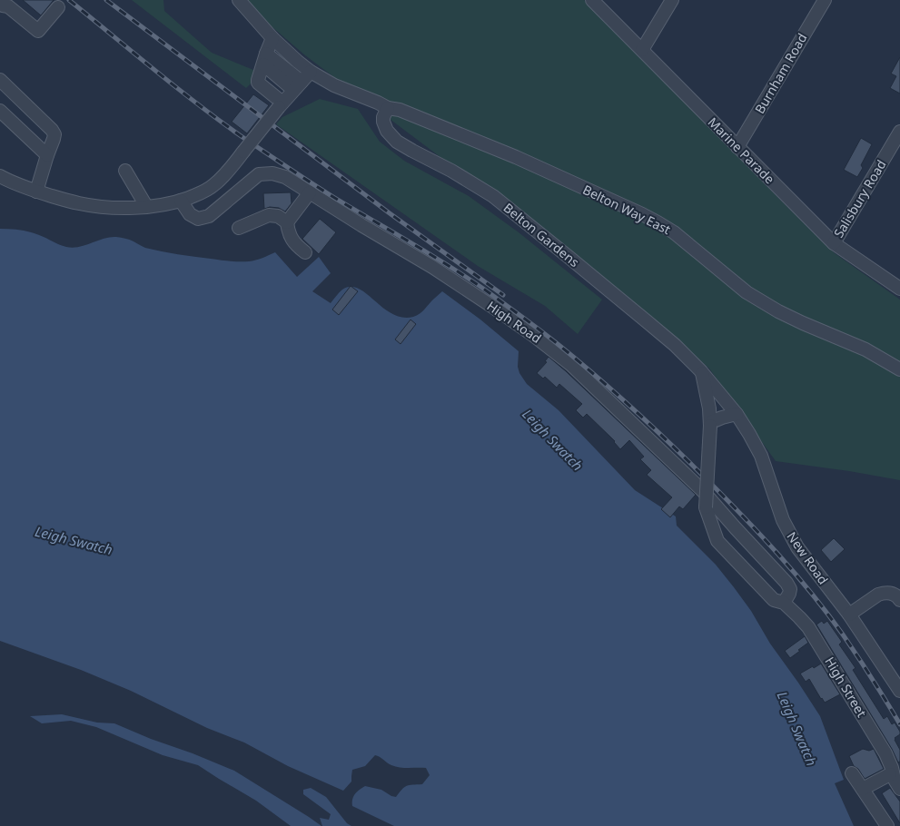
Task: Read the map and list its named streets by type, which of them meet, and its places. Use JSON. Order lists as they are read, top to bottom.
{
  "streets": {
    "street": [
      "Burnham Road",
      "Marine Parade",
      "Salisbury Road",
      "Belton Way East",
      "Belton Gardens",
      "High Road",
      "New Road",
      "High Street"
    ]
  },
  "crossings": [
    ["Burnham Road", "Marine Parade"],
    ["Marine Parade", "Salisbury Road"],
    ["Belton Way East", "Belton Gardens"],
    ["Belton Gardens", "New Road"],
    ["Belton Gardens", "High Street"],
    ["High Road", "High Street"],
    ["New Road", "High Street"]
  ],
  "water": ["Leigh Swatch"]
}
